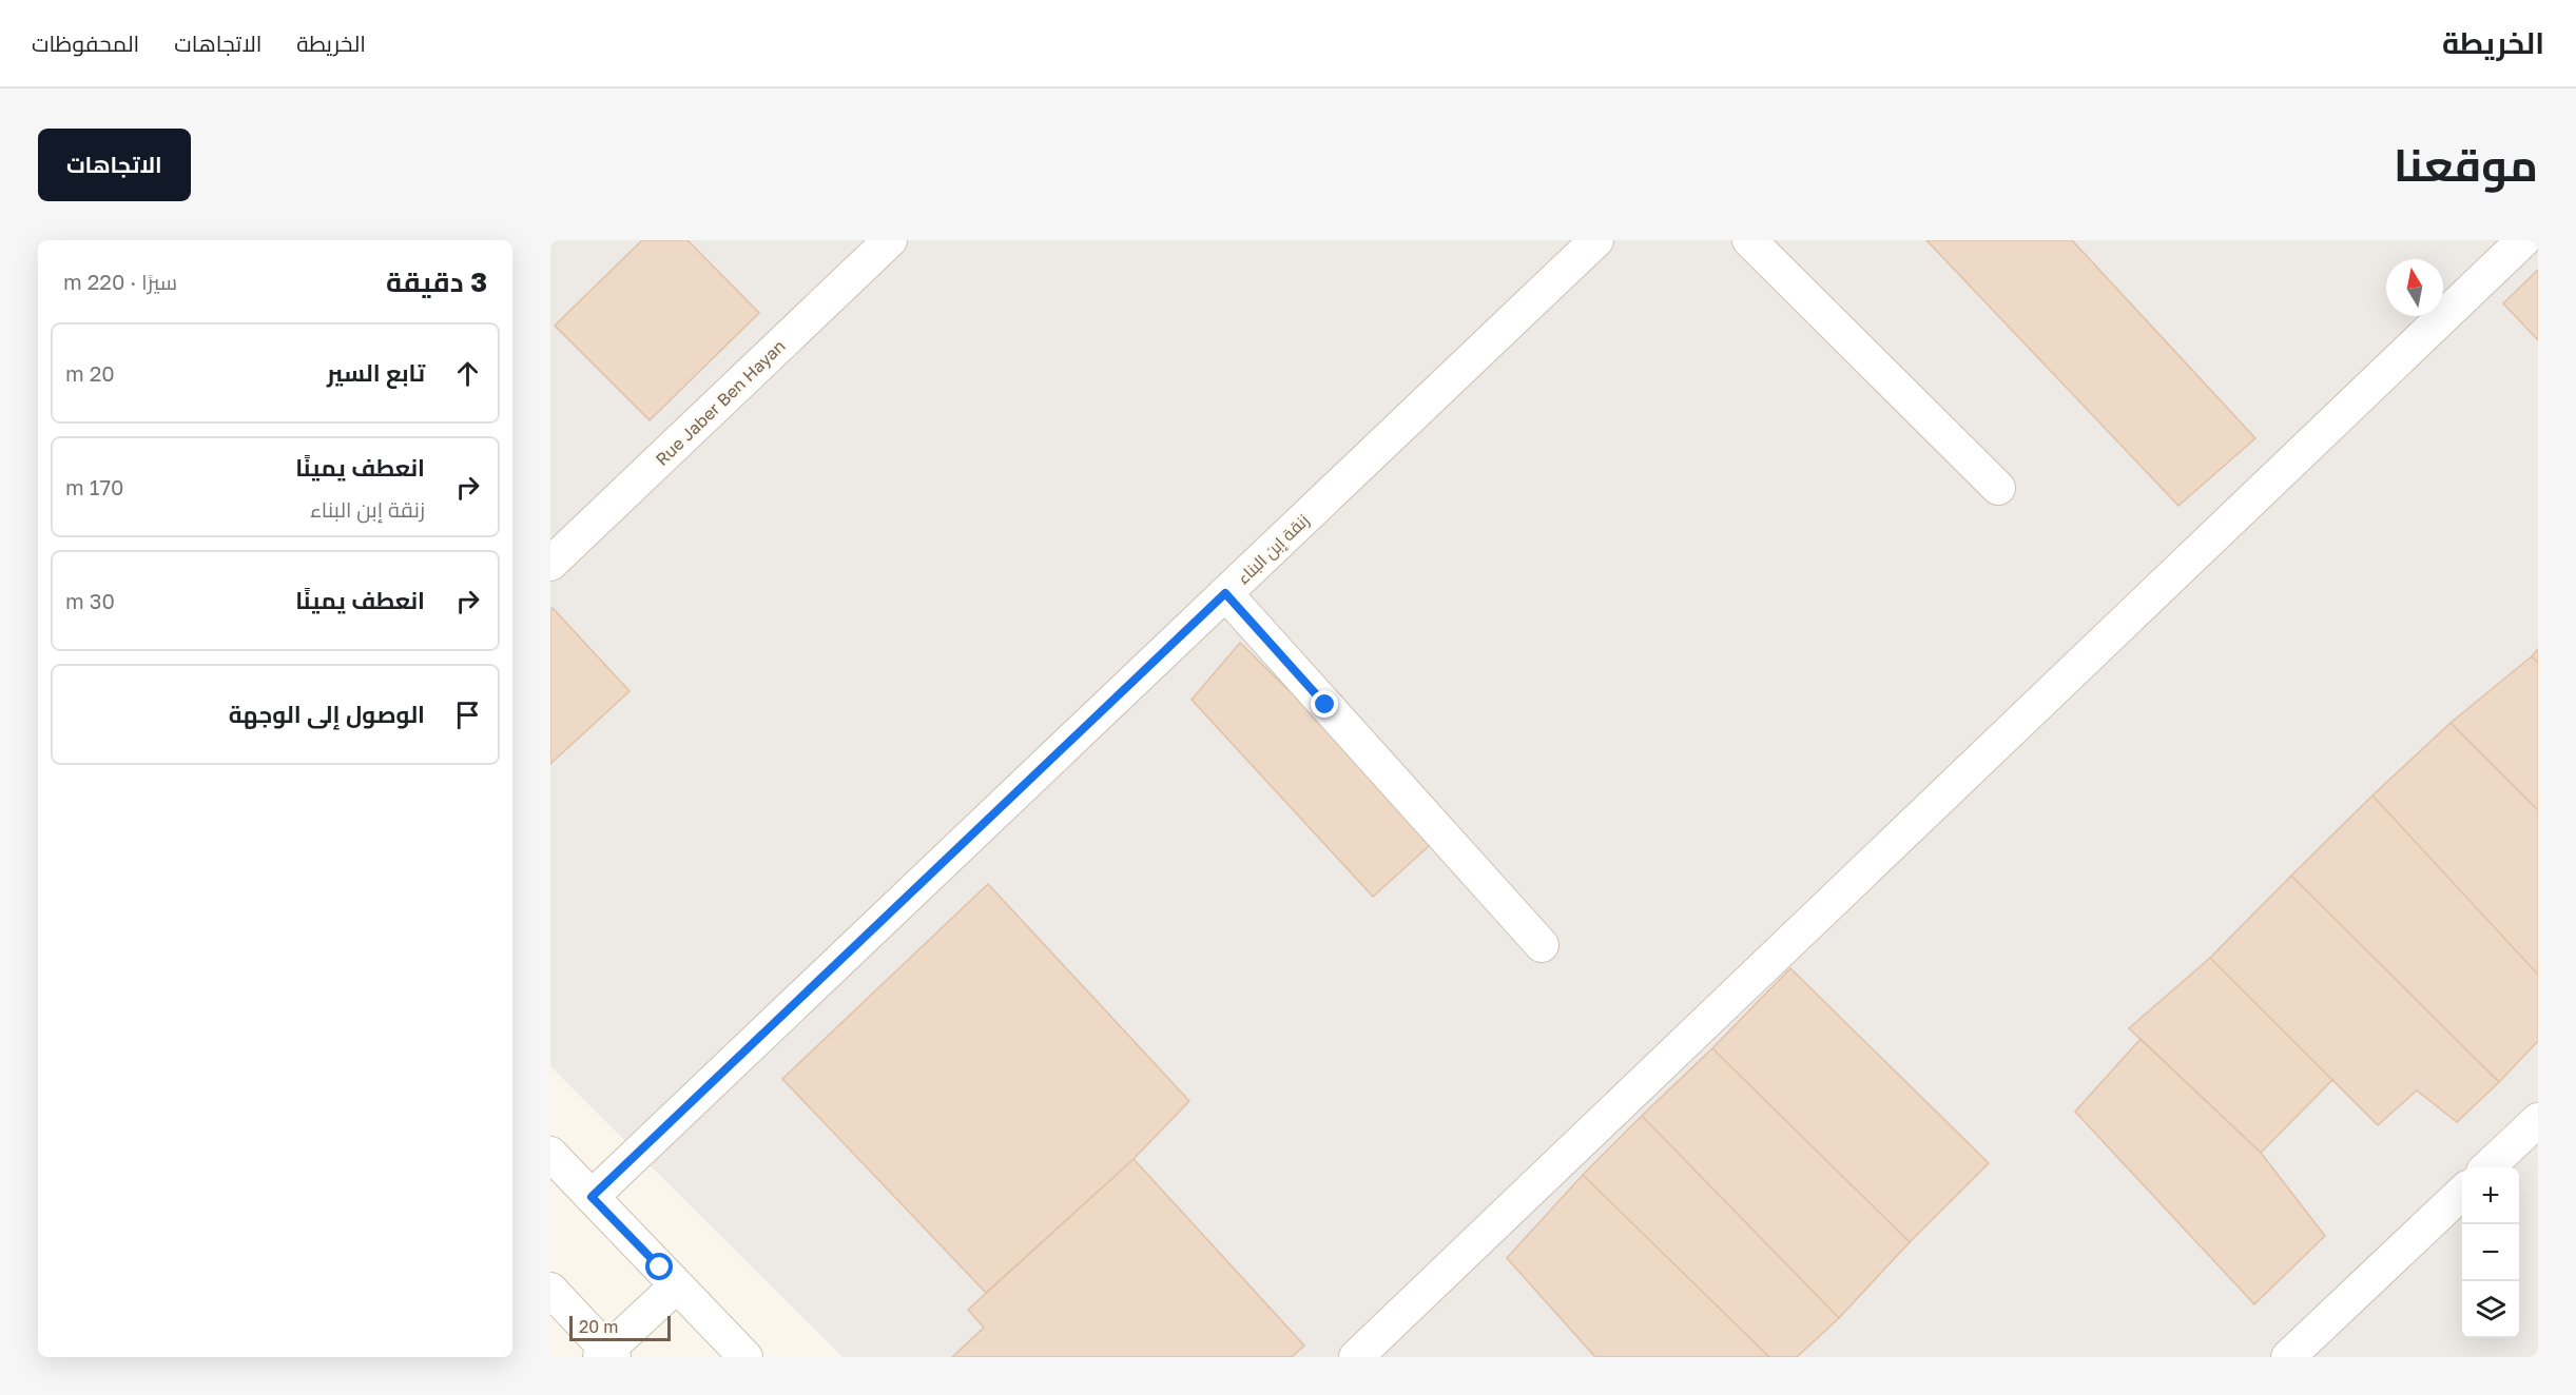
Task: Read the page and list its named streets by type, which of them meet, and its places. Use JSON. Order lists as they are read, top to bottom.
{
  "streets": {
    "street": ["Rue Jaber Ben Hayan", "زنقة إبن البناء"]
  },
  "scale_bar": "20 m",
  "north": "top",
  "page": {
    "header": "الخريطة",
    "nav": ["الخريطة", "الاتجاهات", "المحفوظات"],
    "title": "موقعنا",
    "buttons": "الاتجاهات",
    "heading": ["3 دقيقة", "سيرًا · 220 m"],
    "list": [
      ["تابع السير", "20 m"],
      ["انعطف يمينًا", "زنقة إبن البناء", "170 m"],
      ["انعطف يمينًا", "30 m"],
      "الوصول إلى الوجهة"
    ],
    "map_buttons": ["+", "−"],
    "scale": "20 m"
  }
}
